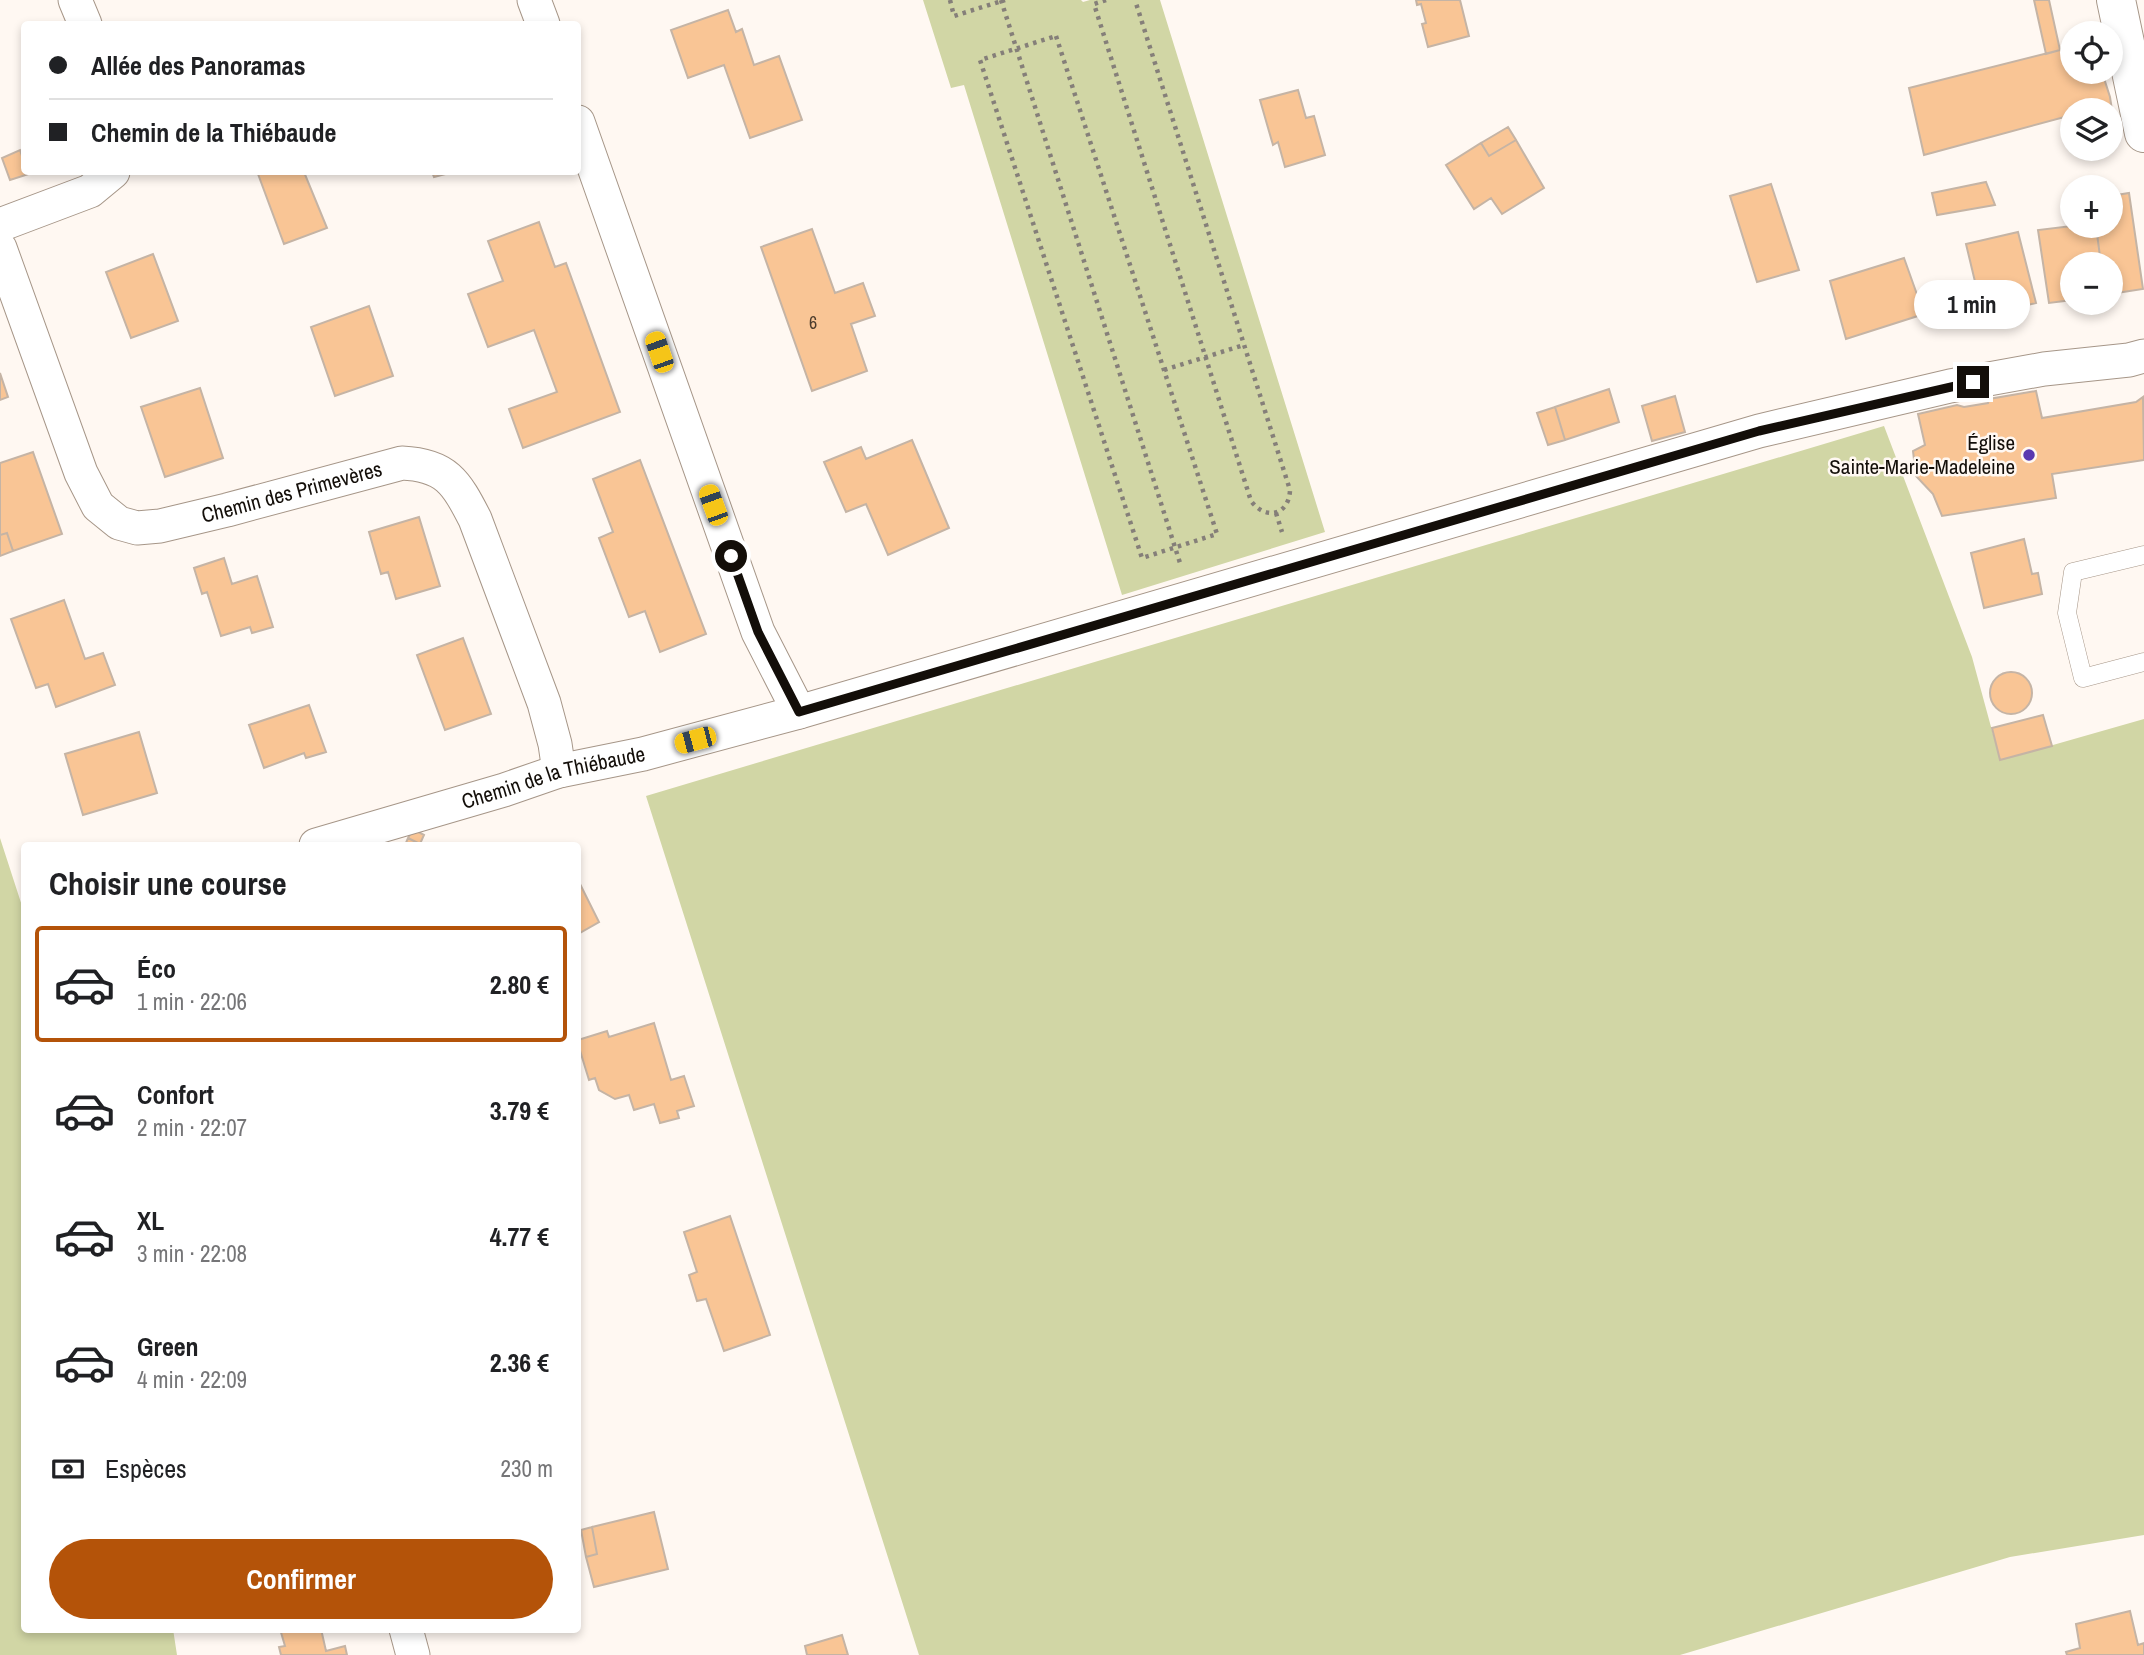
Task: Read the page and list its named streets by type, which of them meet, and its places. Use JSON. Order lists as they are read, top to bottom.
{
  "streets": {
    "street": ["Chemin des Primevères", "Chemin de la Thiébaude"]
  },
  "crossings": [
    ["Chemin des Primevères", "Chemin de la Thiébaude"]
  ],
  "places": ["Église Sainte-Marie-Madeleine"],
  "house_numbers": ["6"],
  "page": {
    "map_buttons": ["+", "−"],
    "banner": ["Allée des Panoramas", "Chemin de la Thiébaude"],
    "bubble": "1 min",
    "heading": "Choisir une course",
    "list": [
      {
        "name": "Éco",
        "note": "1 min · 22:06",
        "value": "2.80 €"
      },
      {
        "name": "Confort",
        "note": "2 min · 22:07",
        "value": "3.79 €"
      },
      {
        "name": "XL",
        "note": "3 min · 22:08",
        "value": "4.77 €"
      },
      {
        "name": "Green",
        "note": "4 min · 22:09",
        "value": "2.36 €"
      }
    ],
    "pay": ["Espèces", "230 m"],
    "buttons": "Confirmer"
  }
}
